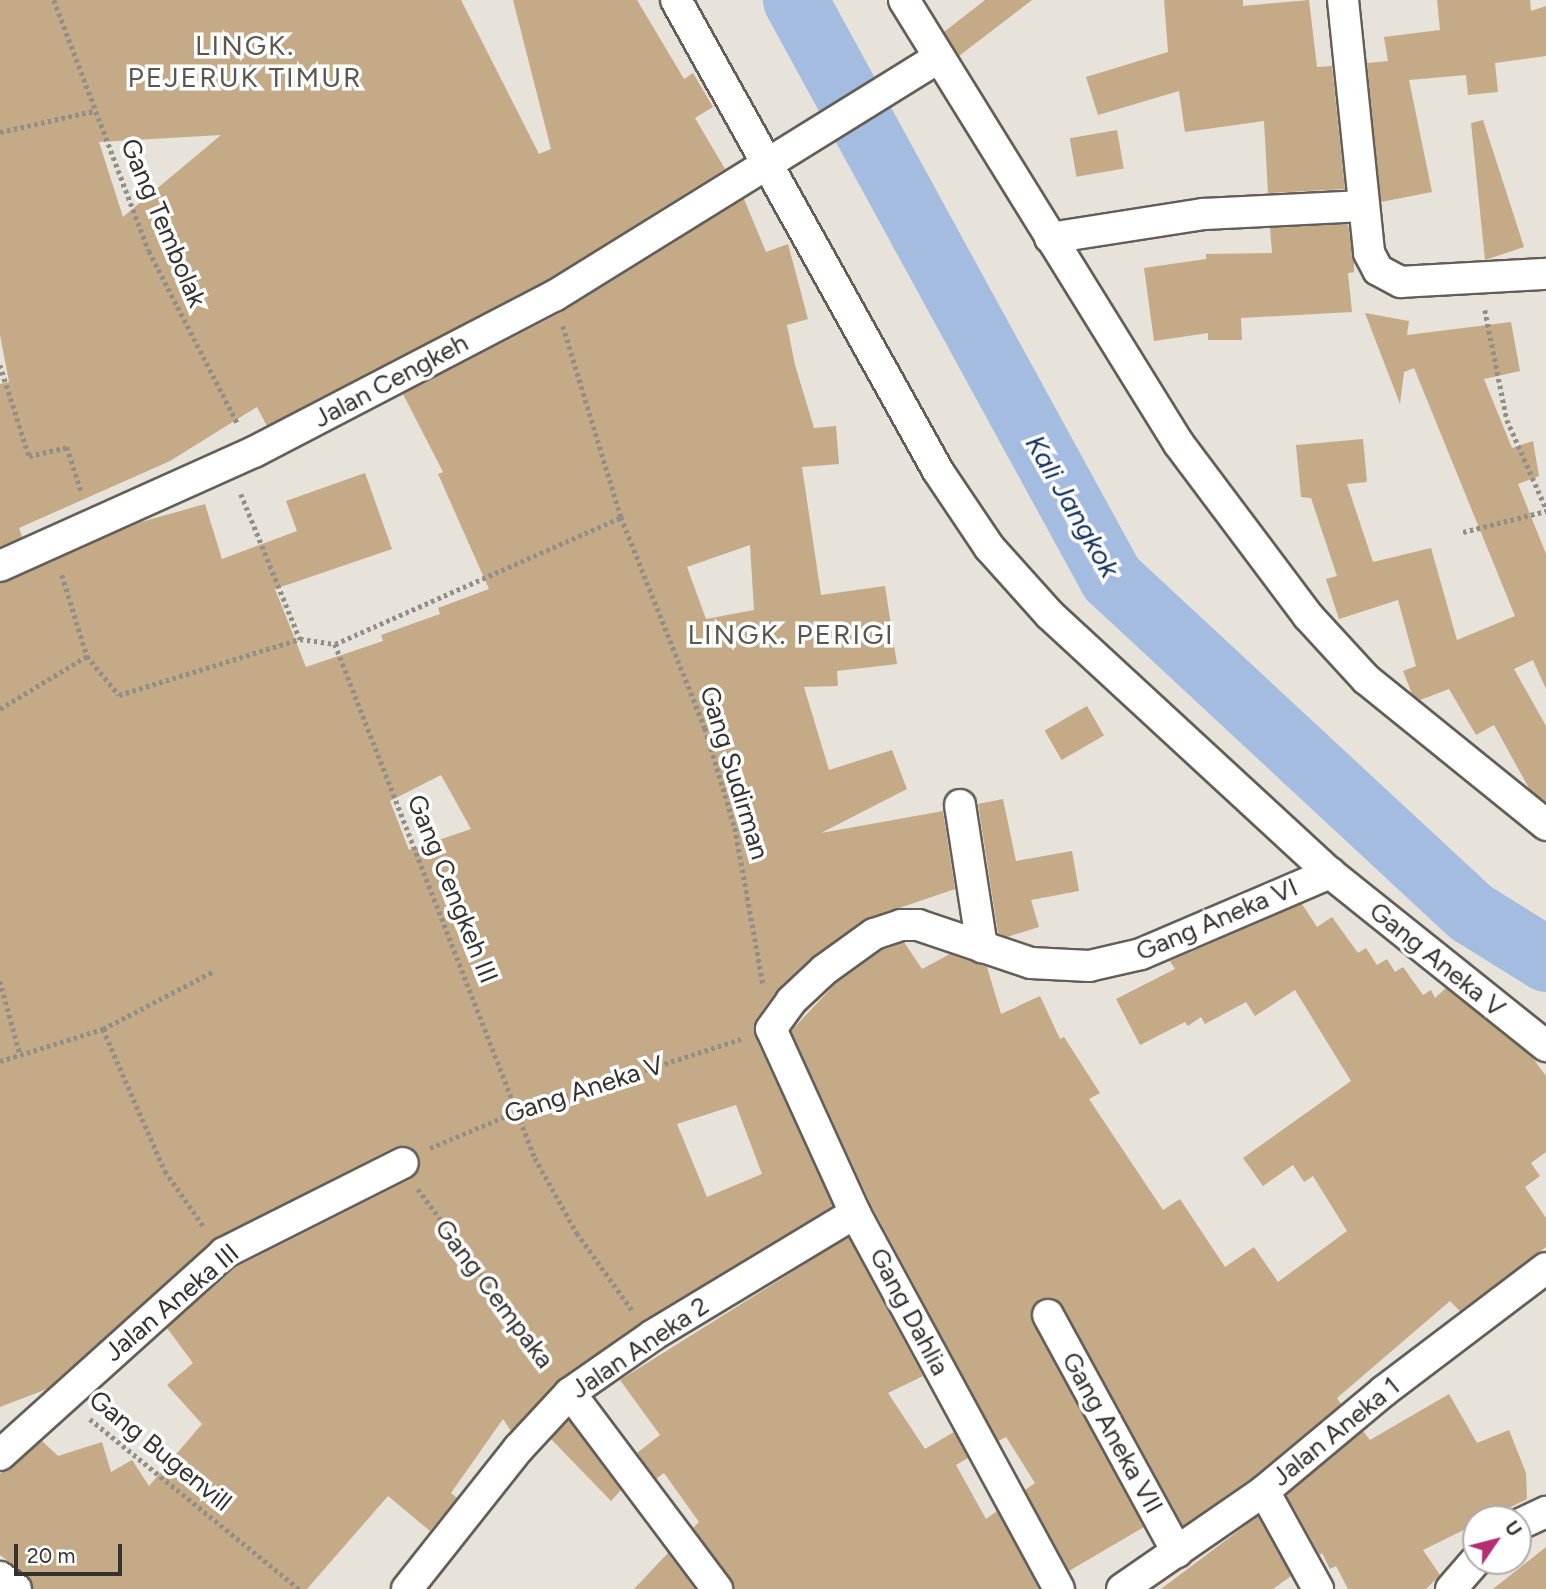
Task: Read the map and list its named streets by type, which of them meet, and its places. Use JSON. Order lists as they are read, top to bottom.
{
  "streets": {
    "street": [
      "Jalan Cengkeh",
      "Gang Aneka VI",
      "Gang Aneka V",
      "Gang Cempaka",
      "Jalan Aneka III",
      "Gang Dahlia",
      "Jalan Aneka 2",
      "Jalan Aneka 1",
      "Gang Aneka VII"
    ],
    "path": [
      "Gang Tembolak",
      "Gang Sudirman",
      "Gang Cengkeh III",
      "Gang Bugenvill"
    ]
  },
  "crossings": [
    ["Gang Tembolak", "Jalan Cengkeh"],
    ["Jalan Cengkeh", "Gang Sudirman"],
    ["Jalan Cengkeh", "Gang Aneka V"],
    ["Gang Sudirman", "Gang Aneka VI"],
    ["Gang Sudirman", "Gang Aneka V"],
    ["Gang Sudirman", "Gang Dahlia"],
    ["Gang Cengkeh III", "Gang Aneka V"],
    ["Gang Cengkeh III", "Jalan Aneka 2"],
    ["Gang Aneka VI", "Gang Aneka V"],
    ["Gang Aneka VI", "Gang Dahlia"],
    ["Gang Aneka V", "Gang Cempaka"],
    ["Gang Aneka V", "Jalan Aneka III"],
    ["Gang Aneka V", "Gang Dahlia"],
    ["Gang Cempaka", "Jalan Aneka III"],
    ["Gang Cempaka", "Jalan Aneka 2"],
    ["Jalan Aneka III", "Gang Bugenvill"],
    ["Gang Dahlia", "Jalan Aneka 2"],
    ["Jalan Aneka 1", "Gang Aneka VII"]
  ],
  "districts": ["LINGK. PEJERUK TIMUR", "LINGK. PERIGI"],
  "water": ["Kali Jangkok"],
  "scale_bar": "20 m",
  "north": "top right"
}
